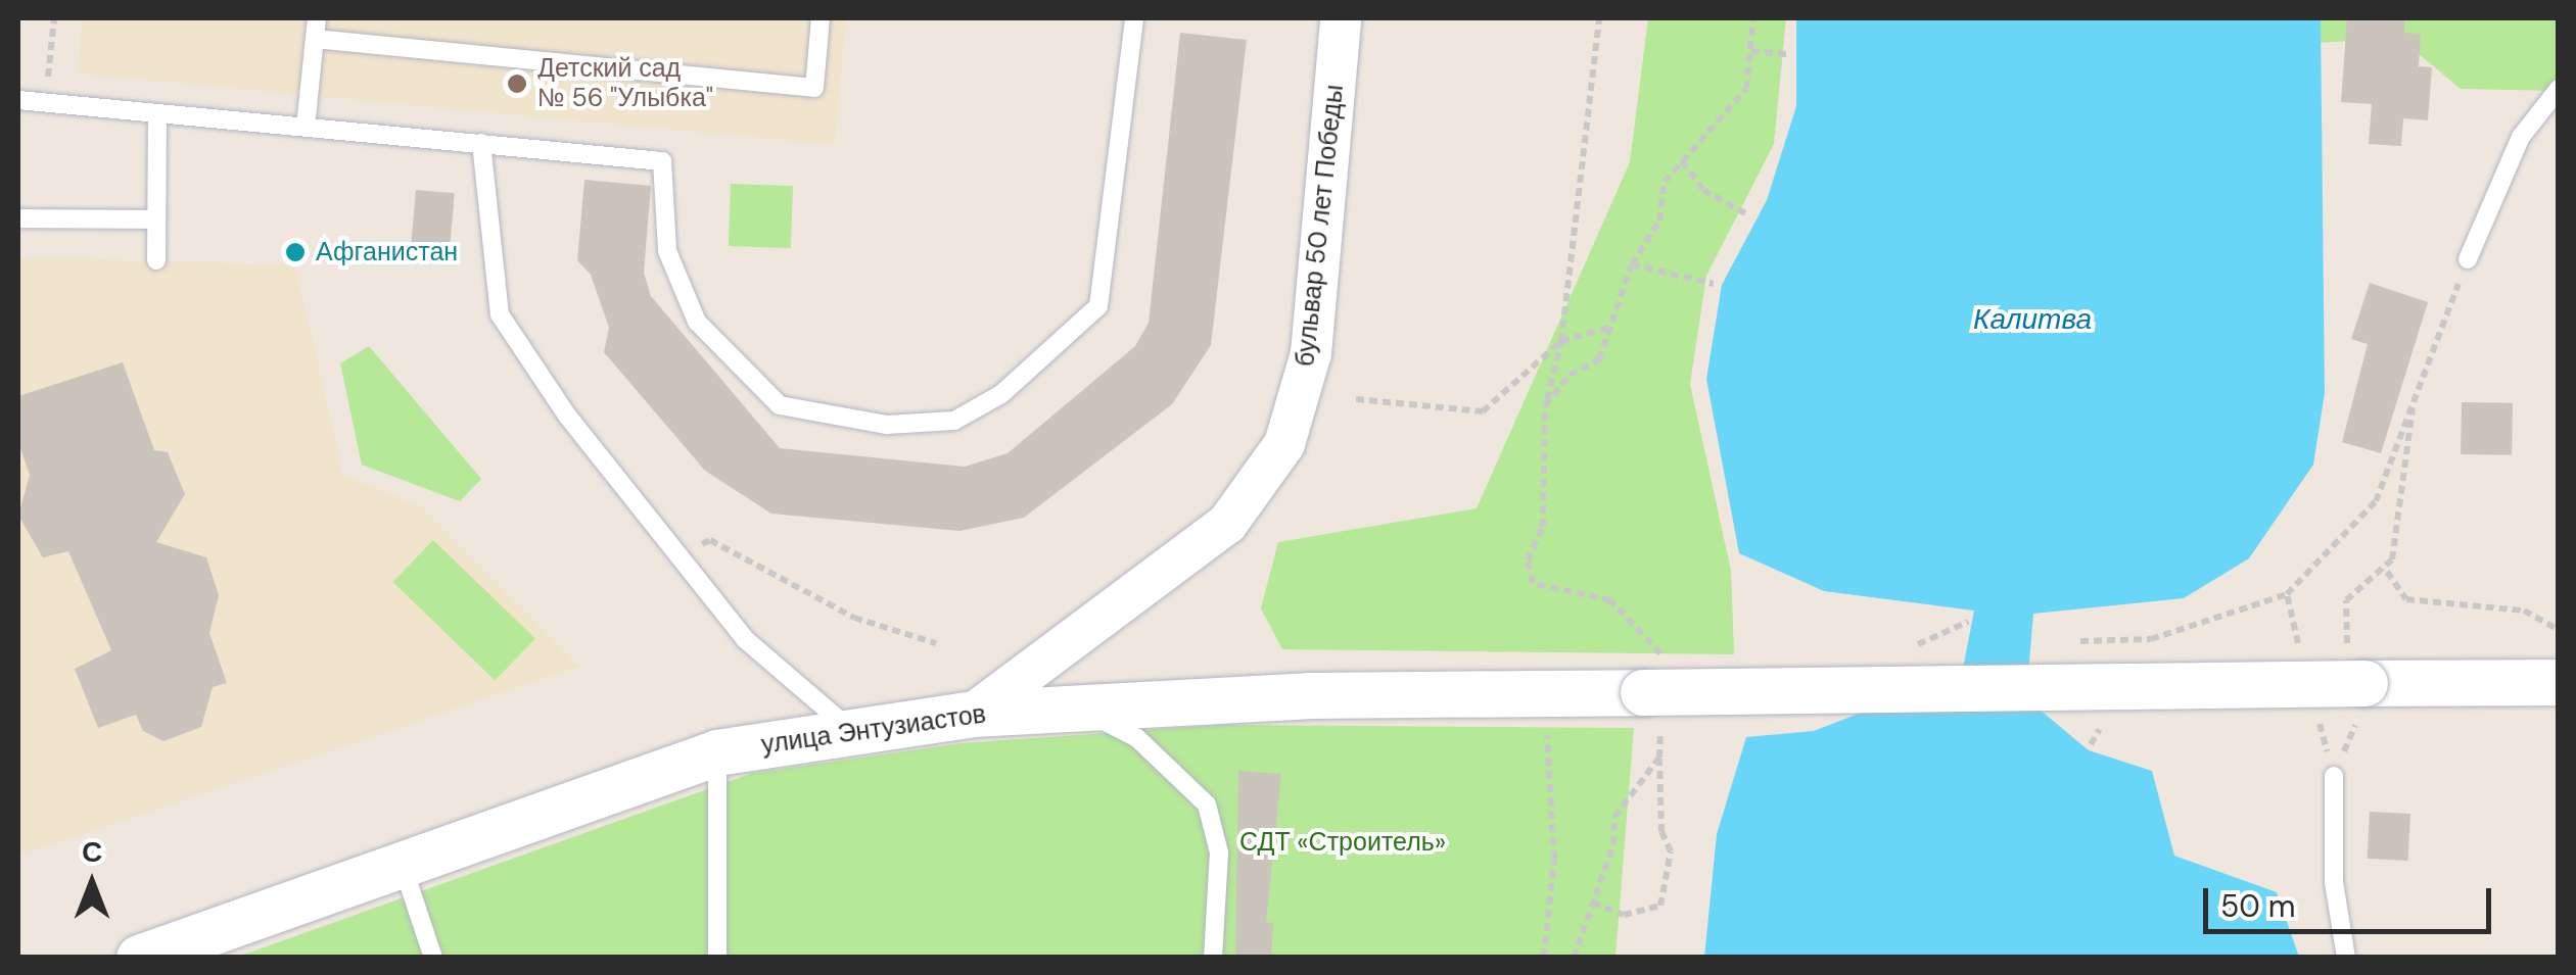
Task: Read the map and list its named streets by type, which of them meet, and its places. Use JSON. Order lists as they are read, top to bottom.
{
  "streets": {
    "main road": ["улица Энтузиастов"],
    "street": ["бульвар 50 лет Победы"]
  },
  "crossings": [
    ["бульвар 50 лет Победы", "улица Энтузиастов"]
  ],
  "water": ["Калитва"],
  "parks": ["СДТ «Строитель»"],
  "places": ["Детский сад № 56 \"Улыбка\"", "Афганистан"],
  "scale_bar": "50 m",
  "north": "top"
}
